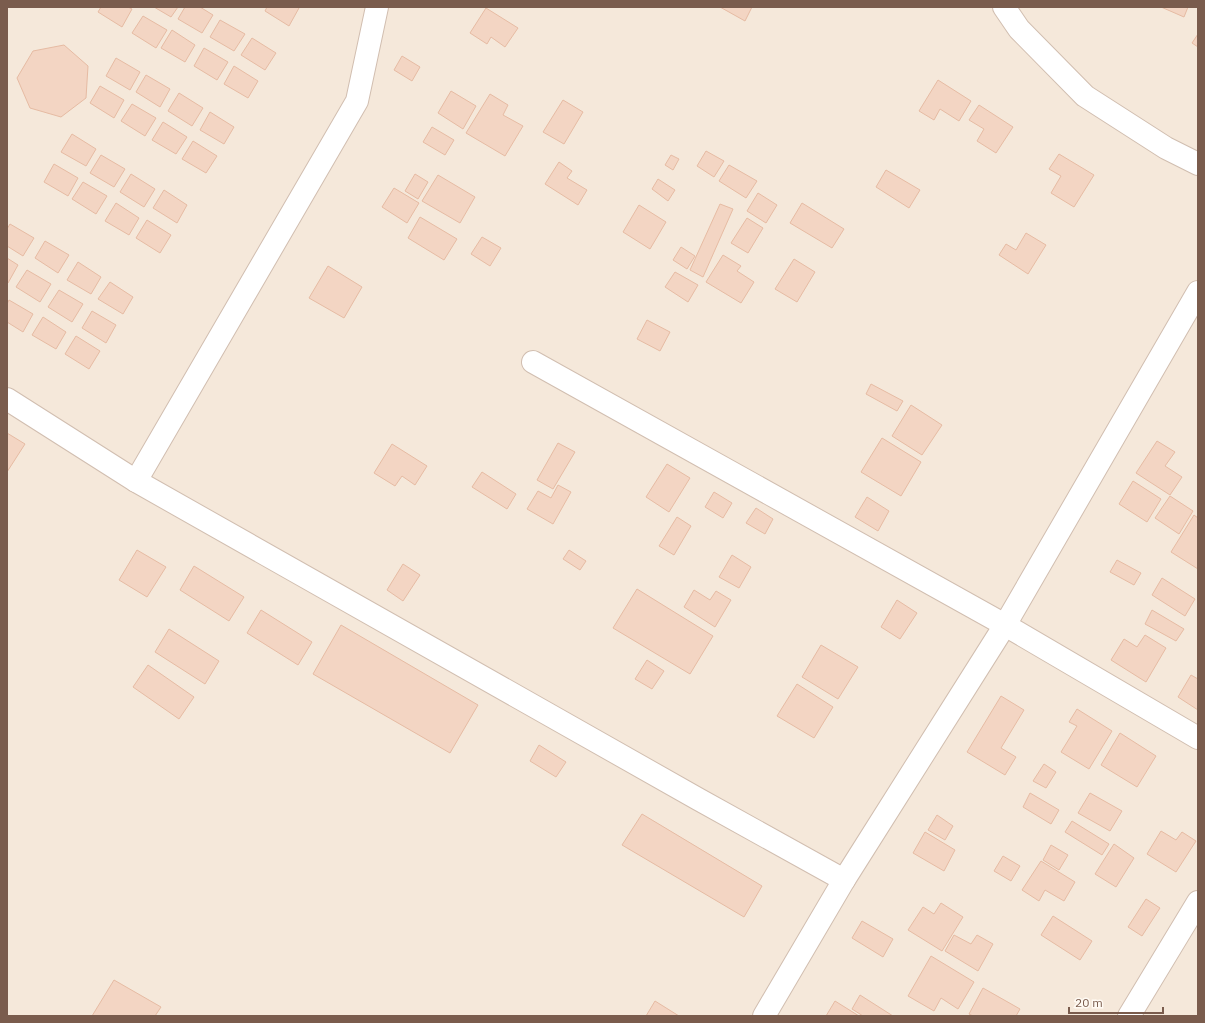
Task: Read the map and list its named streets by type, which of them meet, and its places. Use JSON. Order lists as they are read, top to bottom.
{
  "scale_bar": "20 m"
}
